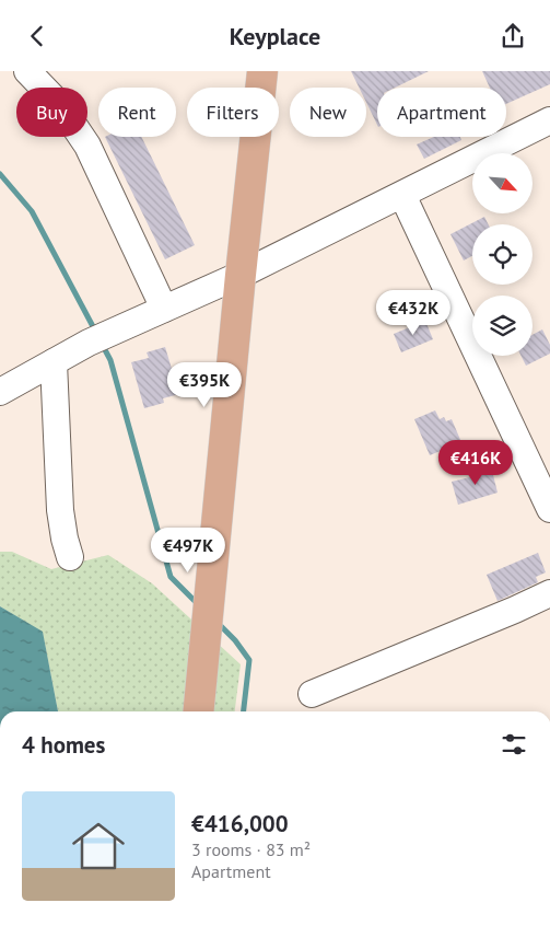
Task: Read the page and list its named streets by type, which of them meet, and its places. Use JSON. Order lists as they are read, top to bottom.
{
  "north": "bottom right",
  "page": {
    "header": "Keyplace",
    "chip": [
      "Buy",
      "Rent",
      "Filters",
      "New",
      "Apartment"
    ],
    "price": [
      "€432K",
      "€395K",
      "€416K",
      "€497K"
    ],
    "heading": "4 homes",
    "list": [
      {
        "name": "€416,000",
        "note": "3 rooms · 83 m² · Apartment"
      }
    ]
  }
}
